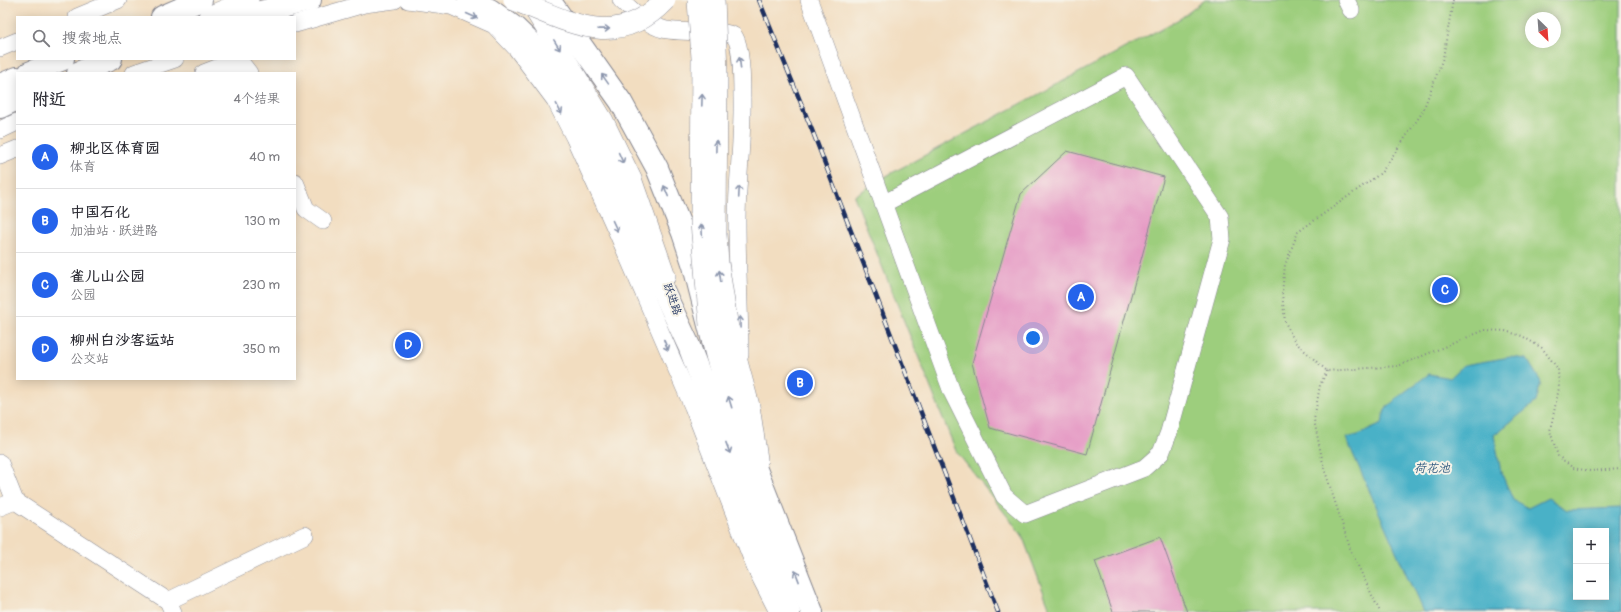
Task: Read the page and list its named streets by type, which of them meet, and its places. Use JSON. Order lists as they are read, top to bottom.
{
  "streets": {
    "highway": ["跃进路"]
  },
  "water": ["荷花池"],
  "north": "bottom right",
  "page": {
    "search": "搜索地点",
    "heading": ["附近", "4个结果"],
    "list": [
      {
        "mark": "A",
        "name": "柳北区体育园",
        "note": "体育",
        "value": "40 m"
      },
      {
        "mark": "B",
        "name": "中国石化",
        "note": "加油站 · 跃进路",
        "value": "130 m"
      },
      {
        "mark": "C",
        "name": "雀儿山公园",
        "note": "公园",
        "value": "230 m"
      },
      {
        "mark": "D",
        "name": "柳州白沙客运站",
        "note": "公交站",
        "value": "350 m"
      }
    ],
    "pins": [
      "C",
      "A",
      "D",
      "B"
    ],
    "map_buttons": ["+", "−"]
  }
}
